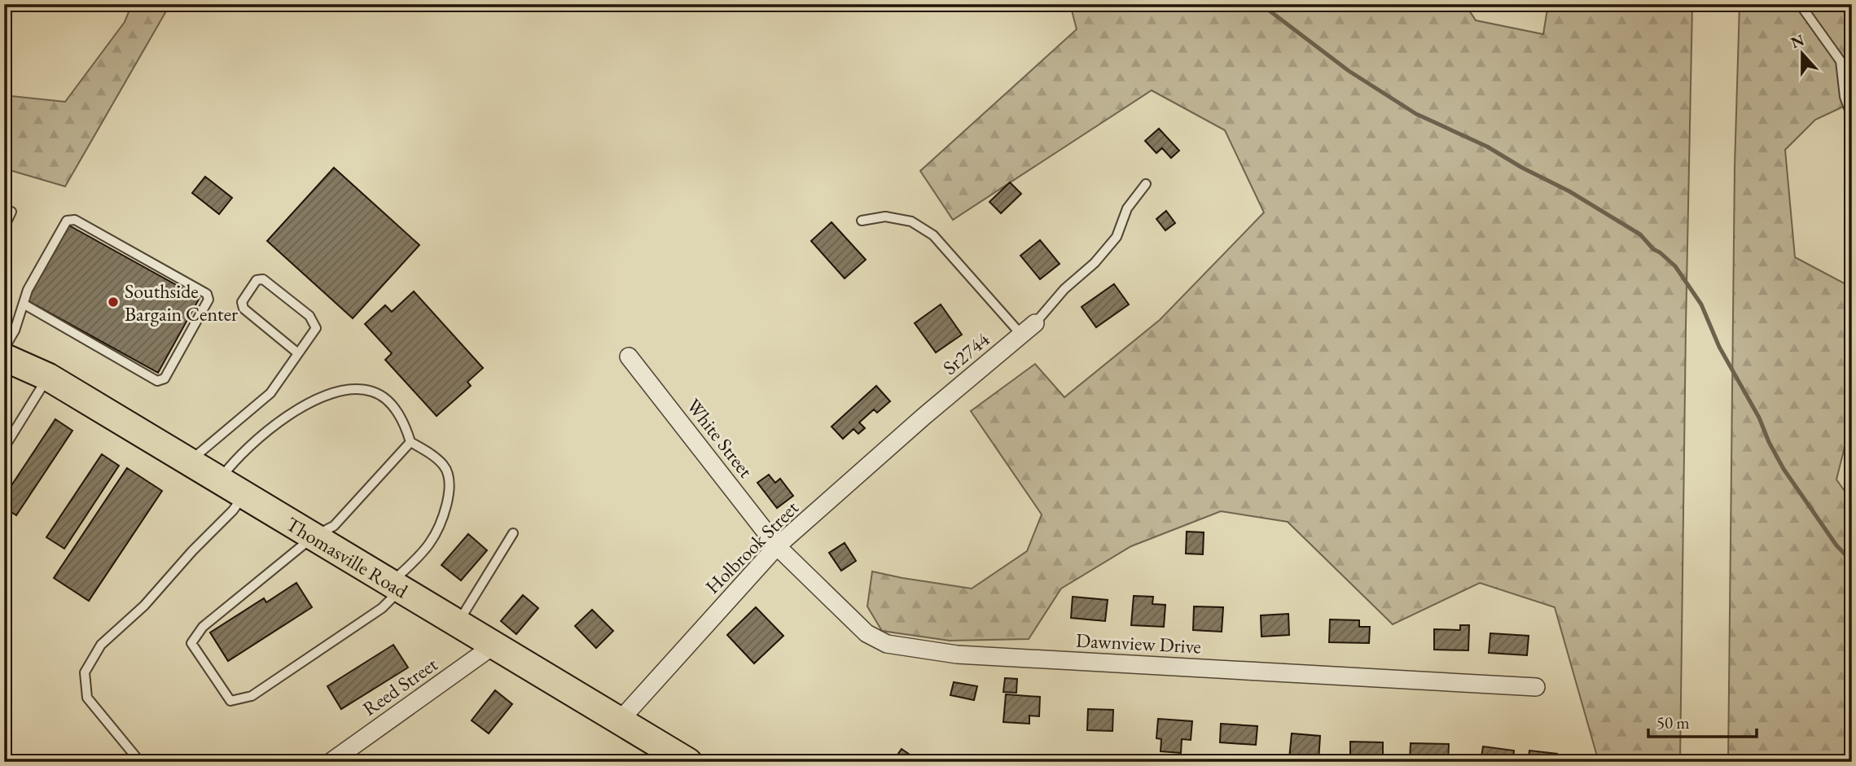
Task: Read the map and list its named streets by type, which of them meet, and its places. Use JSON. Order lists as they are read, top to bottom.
{
  "streets": {
    "main road": ["Thomasville Road"],
    "street": [
      "Sr2744",
      "White Street",
      "Holbrook Street",
      "Dawnview Drive",
      "Reed Street"
    ]
  },
  "crossings": [
    ["Sr2744", "Holbrook Street"],
    ["White Street", "Holbrook Street"],
    ["White Street", "Dawnview Drive"],
    ["Holbrook Street", "Thomasville Road"],
    ["Holbrook Street", "Dawnview Drive"],
    ["Thomasville Road", "Reed Street"]
  ],
  "places": ["Southside Bargain Center"],
  "scale_bar": "50 m",
  "north": "top"
}
